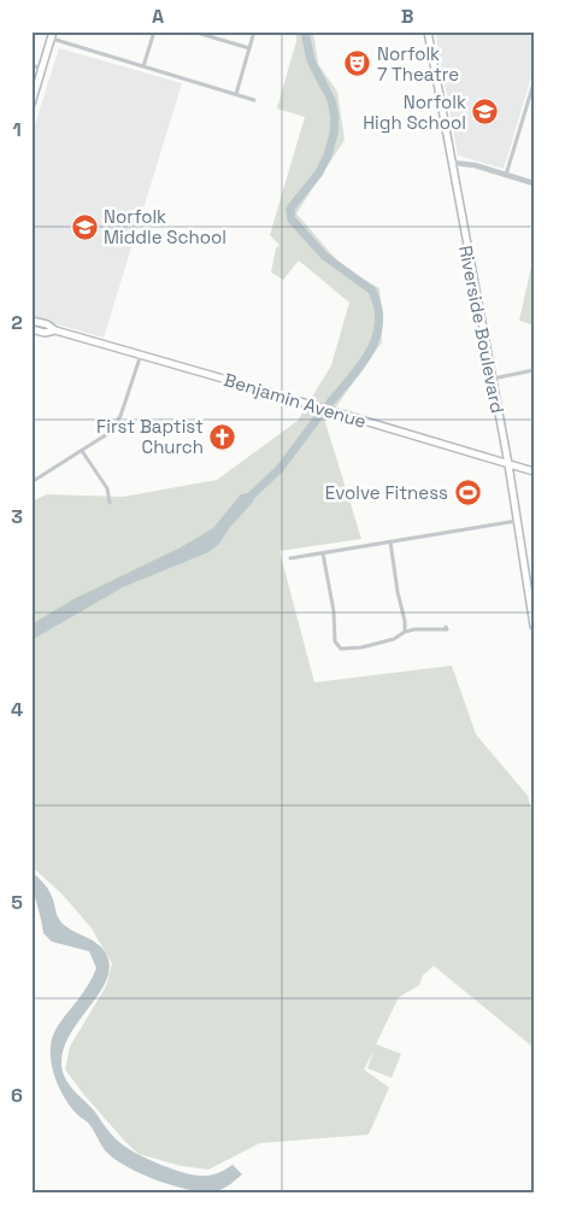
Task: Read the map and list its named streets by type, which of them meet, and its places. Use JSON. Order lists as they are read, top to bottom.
{
  "streets": {
    "main road": ["Riverside Boulevard", "Benjamin Avenue"]
  },
  "crossings": [
    ["Riverside Boulevard", "Benjamin Avenue"]
  ],
  "places": {
    "theatre": ["Norfolk 7 Theatre"],
    "school or university": ["Norfolk High School", "Norfolk Middle School"],
    "church": ["First Baptist Church"],
    "sports": ["Evolve Fitness"]
  },
  "grid": {
    "columns": ["A", "B"],
    "rows": [
      "1",
      "2",
      "3",
      "4",
      "5",
      "6"
    ]
  }
}
